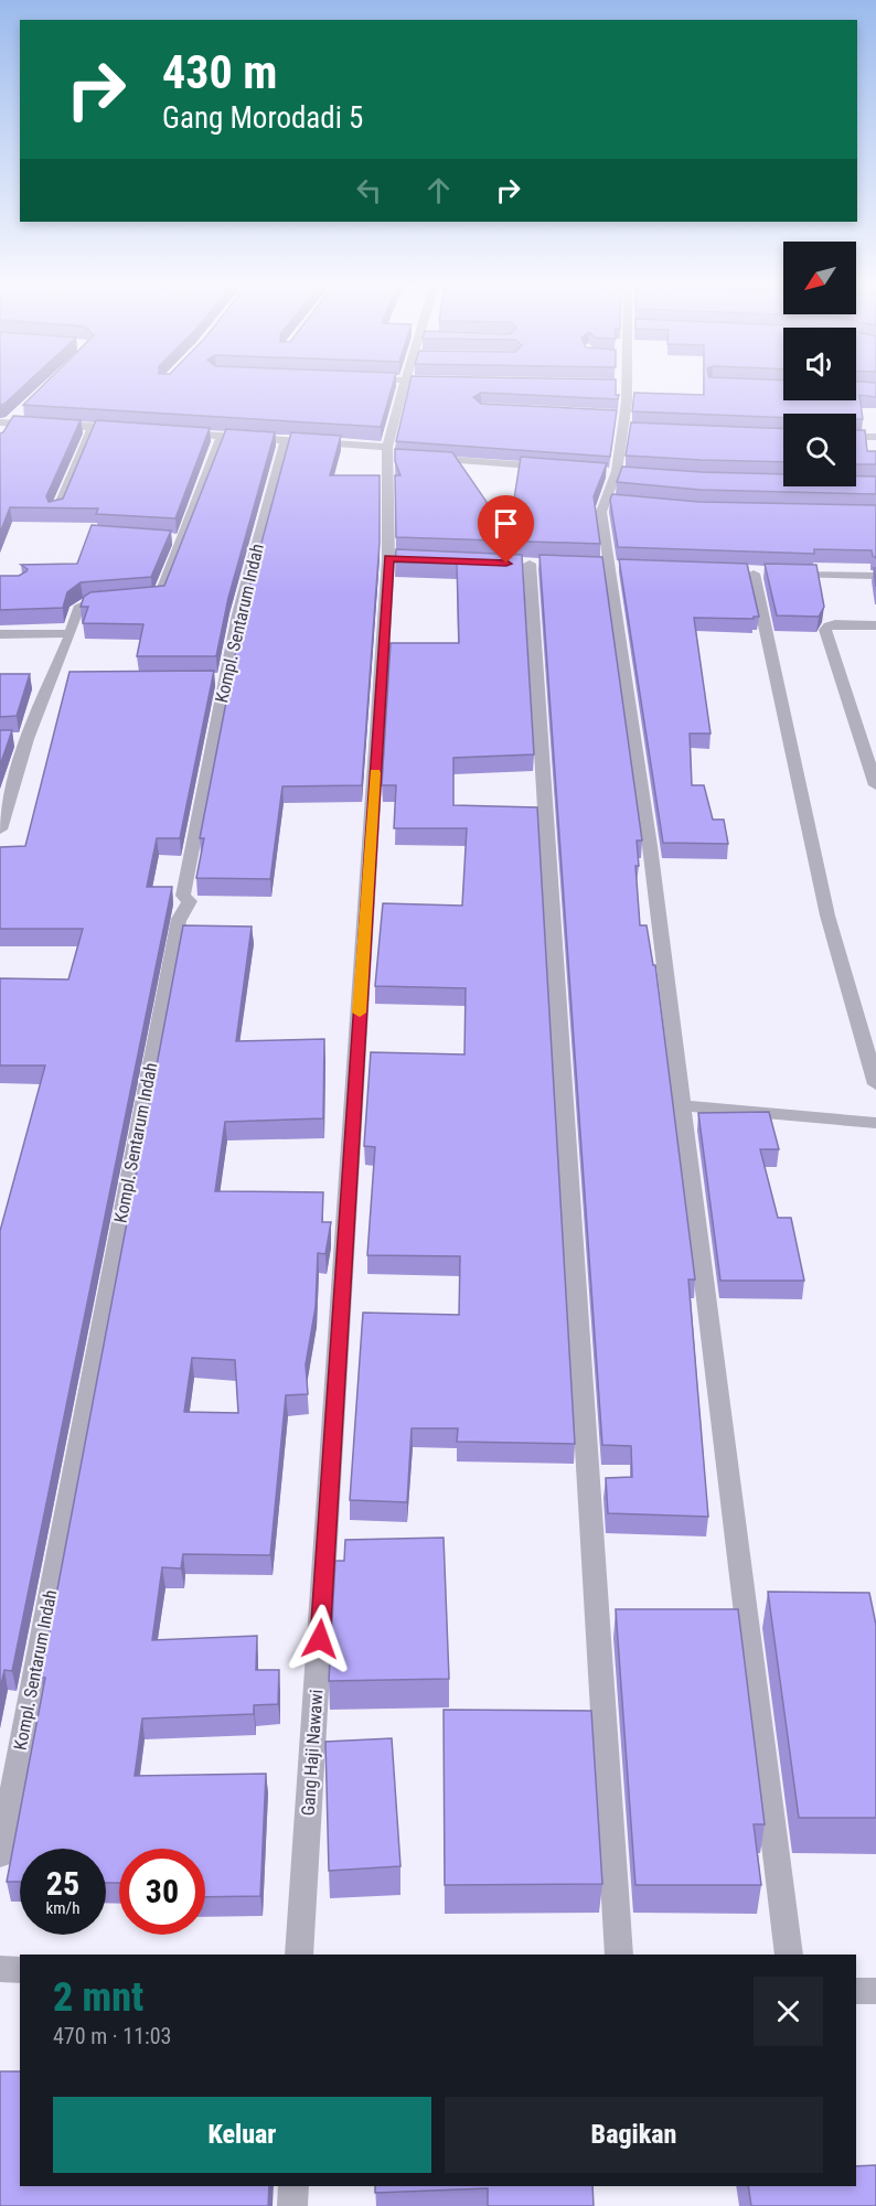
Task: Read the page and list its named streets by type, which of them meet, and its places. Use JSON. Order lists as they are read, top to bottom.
{
  "streets": {
    "street": ["Kompl. Sentarum Indah", "Gang Haji Nawawi"]
  },
  "north": "bottom left",
  "page": {
    "turn": ["430 m", "Gang Morodadi 5"],
    "speed": "25 km/h",
    "limit": "30",
    "heading": ["2 mnt", "470 m · 11:03"],
    "buttons": ["Keluar", "Bagikan"]
  }
}
